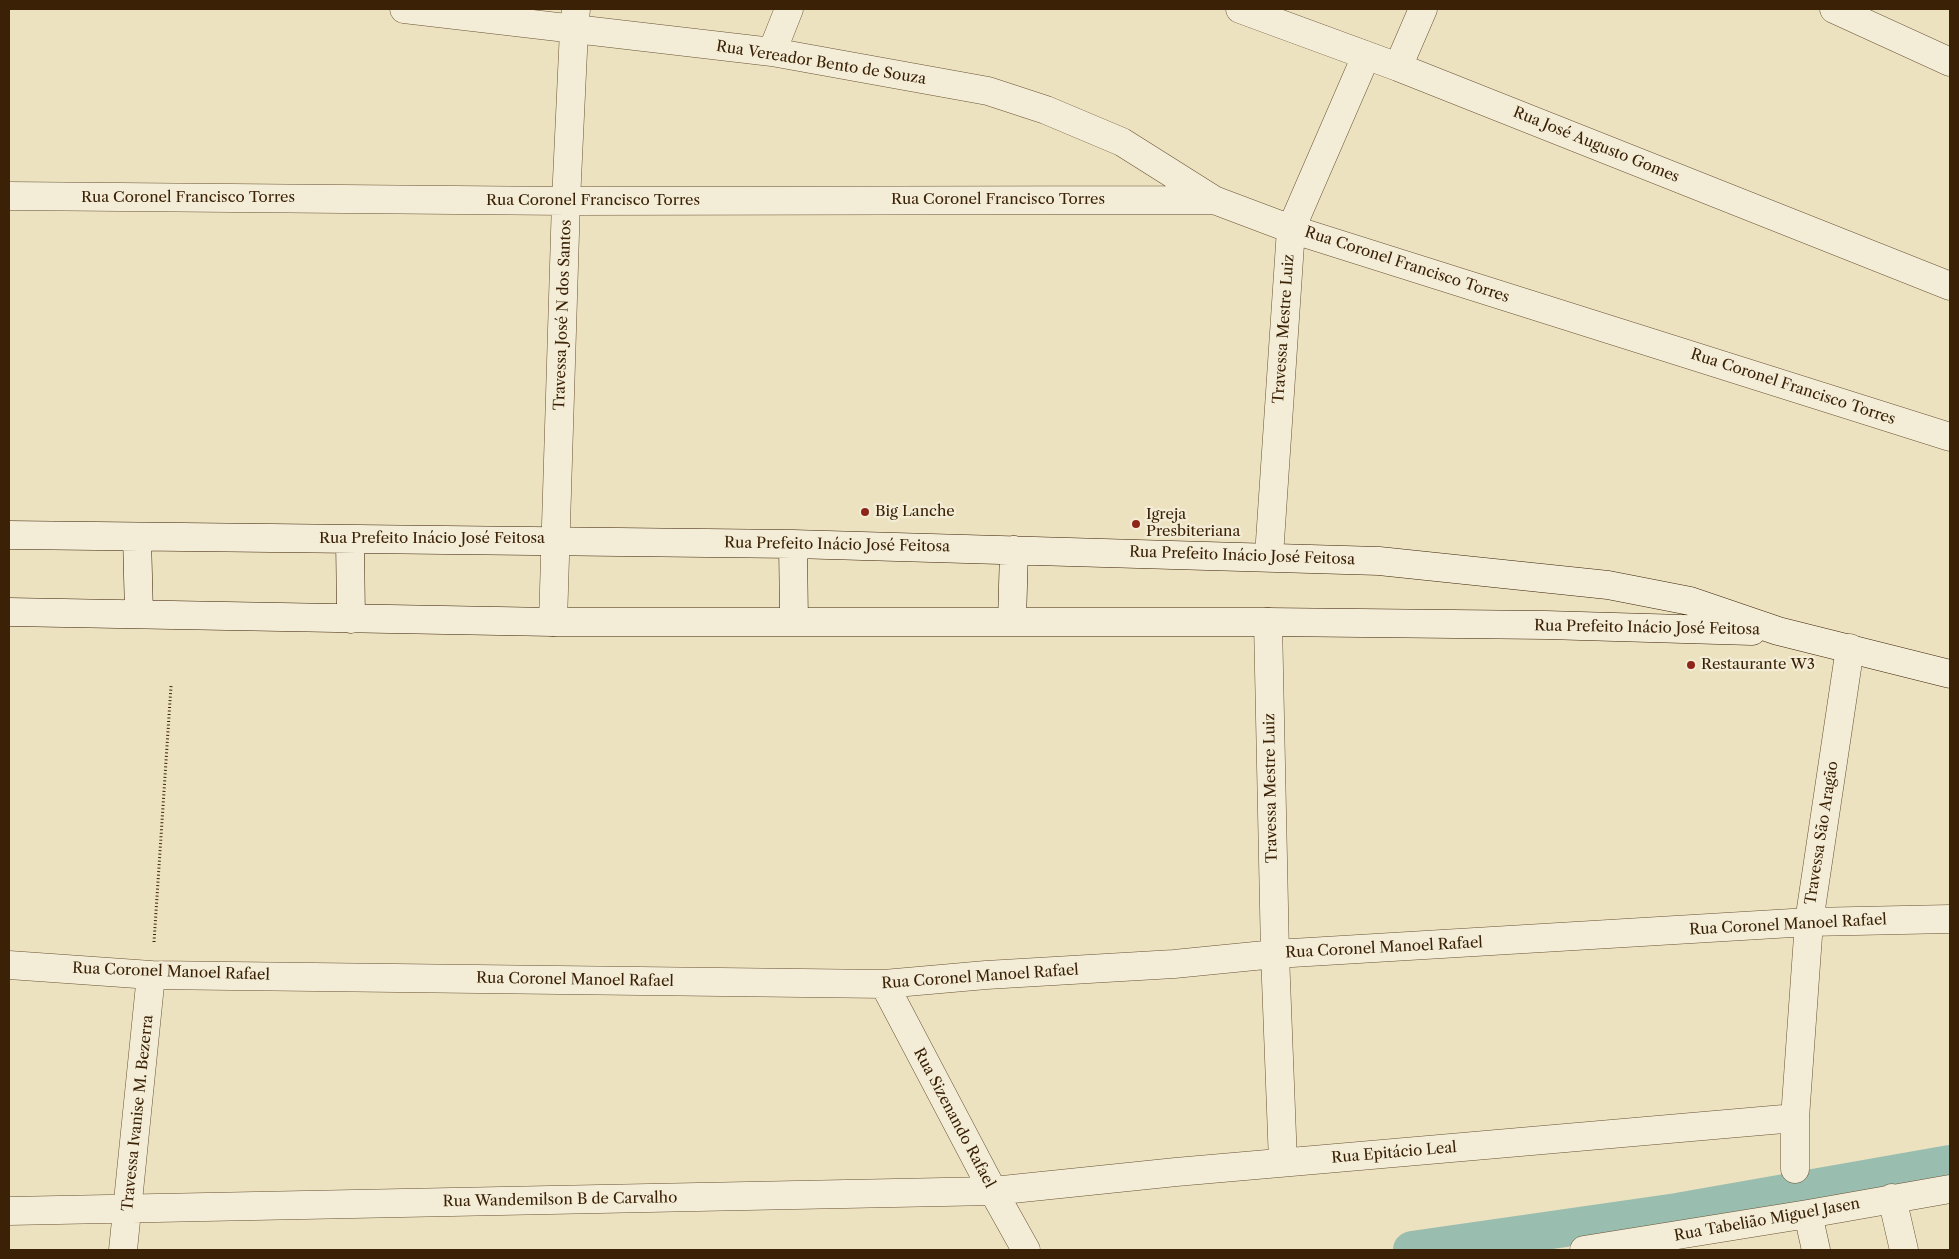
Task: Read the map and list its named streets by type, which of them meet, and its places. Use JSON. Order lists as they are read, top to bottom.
{
  "streets": {
    "street": [
      "Rua Vereador Bento de Souza",
      "Rua José Augusto Gomes",
      "Rua Coronel Francisco Torres",
      "Travessa José N dos Santos",
      "Travessa Mestre Luiz",
      "Rua Prefeito Inácio José Feitosa",
      "Travessa São Aragão",
      "Rua Coronel Manoel Rafael",
      "Travessa Ivanise M. Bezerra",
      "Rua Sizenando Rafael",
      "Rua Epitácio Leal",
      "Rua Wandemilson B de Carvalho",
      "Rua Tabelião Miguel Jasen"
    ]
  },
  "crossings": [
    ["Rua Vereador Bento de Souza", "Rua Coronel Francisco Torres"],
    ["Rua Vereador Bento de Souza", "Travessa José N dos Santos"],
    ["Rua José Augusto Gomes", "Travessa Mestre Luiz"],
    ["Rua Coronel Francisco Torres", "Travessa José N dos Santos"],
    ["Rua Coronel Francisco Torres", "Travessa Mestre Luiz"],
    ["Travessa José N dos Santos", "Rua Prefeito Inácio José Feitosa"],
    ["Travessa Mestre Luiz", "Rua Prefeito Inácio José Feitosa"],
    ["Travessa Mestre Luiz", "Rua Coronel Manoel Rafael"],
    ["Travessa Mestre Luiz", "Rua Epitácio Leal"],
    ["Travessa São Aragão", "Rua Coronel Manoel Rafael"],
    ["Travessa São Aragão", "Rua Epitácio Leal"],
    ["Rua Coronel Manoel Rafael", "Travessa Ivanise M. Bezerra"],
    ["Rua Coronel Manoel Rafael", "Rua Sizenando Rafael"],
    ["Travessa Ivanise M. Bezerra", "Rua Wandemilson B de Carvalho"],
    ["Rua Sizenando Rafael", "Rua Epitácio Leal"],
    ["Rua Sizenando Rafael", "Rua Wandemilson B de Carvalho"],
    ["Rua Epitácio Leal", "Rua Wandemilson B de Carvalho"]
  ],
  "places": ["Big Lanche", "Igreja Presbiteriana", "Restaurante W3"]
}
